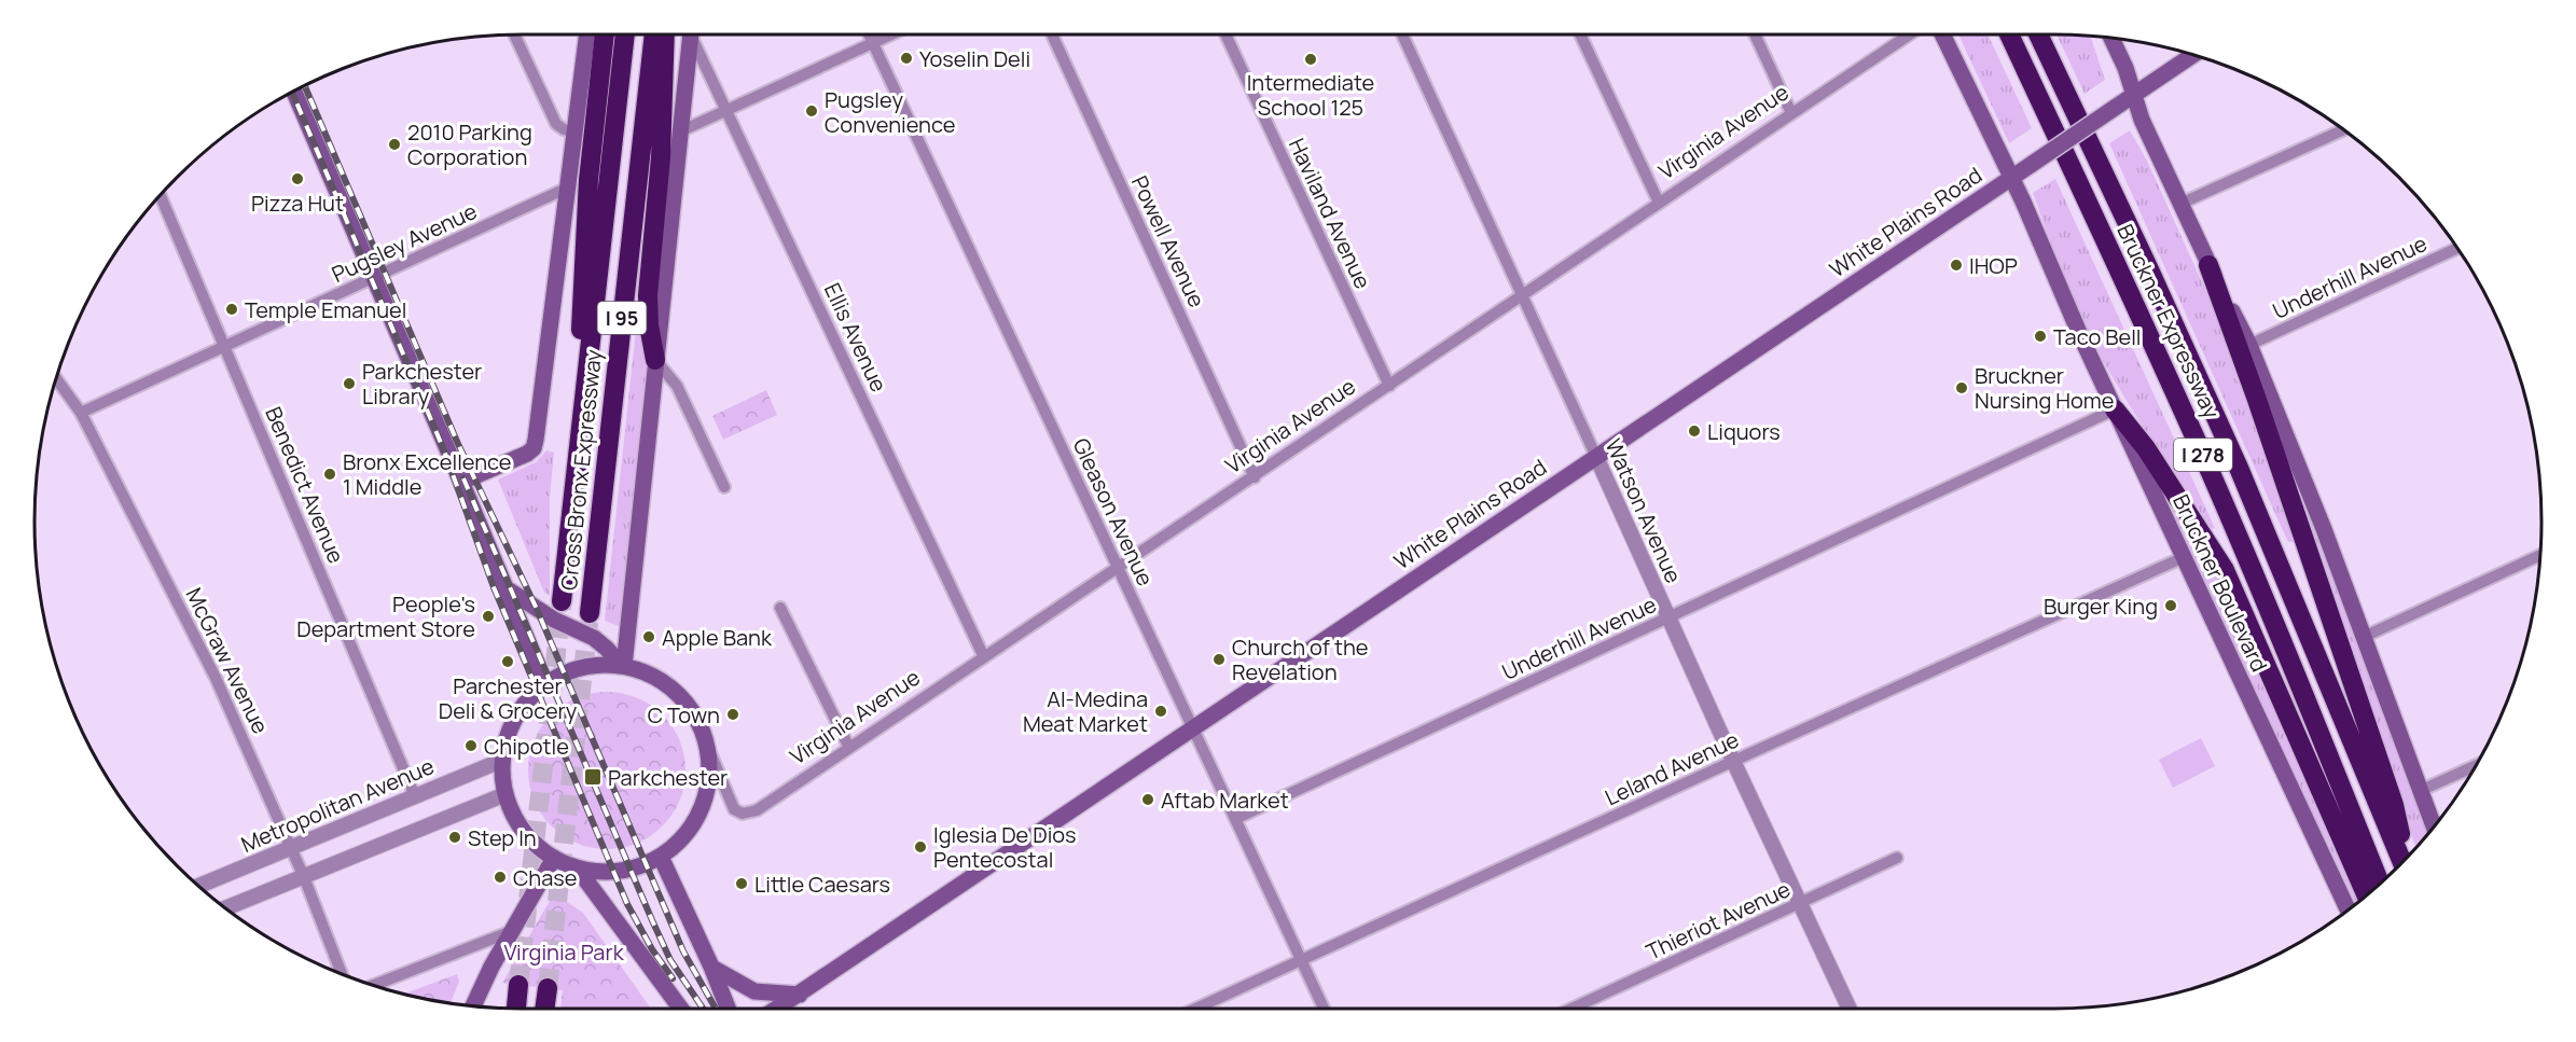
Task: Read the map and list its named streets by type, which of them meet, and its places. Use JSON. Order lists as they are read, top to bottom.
{
  "streets": {
    "highway": [
      "I 95",
      "Bruckner Expressway",
      "I 278",
      "Cross Bronx Expressway"
    ],
    "main road": ["White Plains Road", "Bruckner Boulevard"],
    "street": [
      "Virginia Avenue",
      "Haviland Avenue",
      "Powell Avenue",
      "Pugsley Avenue",
      "Underhill Avenue",
      "Ellis Avenue",
      "Benedict Avenue",
      "Watson Avenue",
      "Gleason Avenue",
      "McGraw Avenue",
      "Leland Avenue",
      "Metropolitan Avenue",
      "Thieriot Avenue"
    ]
  },
  "crossings": [
    ["Virginia Avenue", "Haviland Avenue"],
    ["Virginia Avenue", "Powell Avenue"],
    ["Virginia Avenue", "Ellis Avenue"],
    ["Virginia Avenue", "Watson Avenue"],
    ["Virginia Avenue", "Gleason Avenue"],
    ["Virginia Avenue", "Metropolitan Avenue"],
    ["White Plains Road", "Watson Avenue"],
    ["White Plains Road", "Gleason Avenue"],
    ["White Plains Road", "Bruckner Boulevard"],
    ["Pugsley Avenue", "Benedict Avenue"],
    ["Pugsley Avenue", "McGraw Avenue"],
    ["Underhill Avenue", "Watson Avenue"],
    ["Underhill Avenue", "Gleason Avenue"],
    ["Underhill Avenue", "Bruckner Boulevard"],
    ["Benedict Avenue", "Metropolitan Avenue"],
    ["Watson Avenue", "Leland Avenue"],
    ["Watson Avenue", "Thieriot Avenue"],
    ["Gleason Avenue", "Leland Avenue"],
    ["Bruckner Boulevard", "Leland Avenue"],
    ["McGraw Avenue", "Metropolitan Avenue"]
  ],
  "parks": ["Virginia Park"],
  "places": {
    "other": [
      "Yoselin Deli",
      "Intermediate School 125",
      "Pugsley Convenience",
      "2010 Parking Corporation",
      "Pizza Hut",
      "IHOP",
      "Temple Emanuel",
      "Taco Bell",
      "Parkchester Library",
      "Bruckner Nursing Home",
      "Liquors",
      "Bronx Excellence 1 Middle",
      "Burger King",
      "People's Department Store",
      "Apple Bank",
      "Church of the Revelation",
      "Parchester Deli & Grocery",
      "Al-Medina Meat Market",
      "C Town",
      "Chipotle",
      "Aftab Market",
      "Step In",
      "Iglesia De Dios Pentecostal",
      "Chase",
      "Little Caesars"
    ],
    "transit": ["Parkchester"]
  }
}
